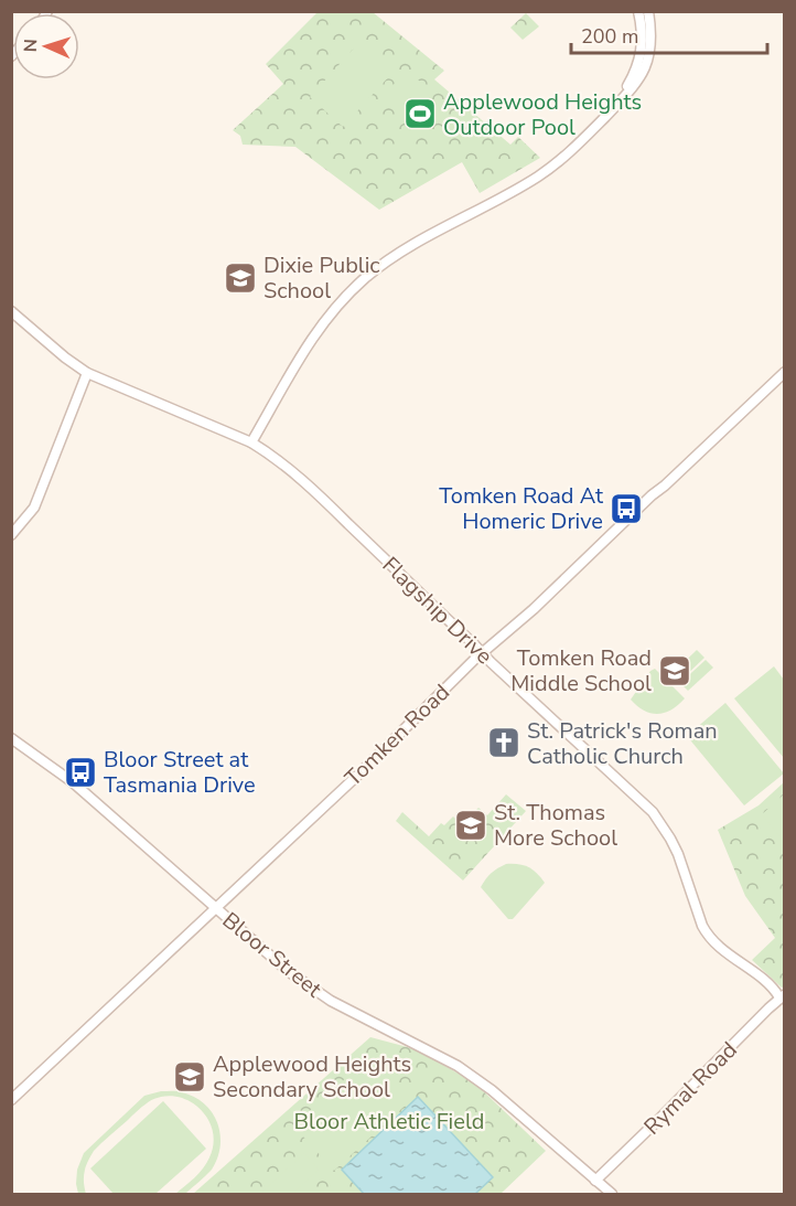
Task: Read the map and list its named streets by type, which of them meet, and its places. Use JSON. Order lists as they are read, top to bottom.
{
  "streets": {
    "street": [
      "Flagship Drive",
      "Tomken Road",
      "Bloor Street",
      "Rymal Road"
    ]
  },
  "crossings": [
    ["Flagship Drive", "Tomken Road"],
    ["Flagship Drive", "Rymal Road"],
    ["Tomken Road", "Bloor Street"],
    ["Bloor Street", "Rymal Road"]
  ],
  "parks": ["Bloor Athletic Field"],
  "places": {
    "sports": ["Applewood Heights Outdoor Pool"],
    "school or university": [
      "Dixie Public School",
      "Tomken Road Middle School",
      "St. Thomas More School",
      "Applewood Heights Secondary School"
    ],
    "bus stop": ["Tomken Road At Homeric Drive", "Bloor Street at Tasmania Drive"],
    "church": ["St. Patrick's Roman Catholic Church"]
  },
  "scale_bar": "200 m",
  "north": "left"
}
